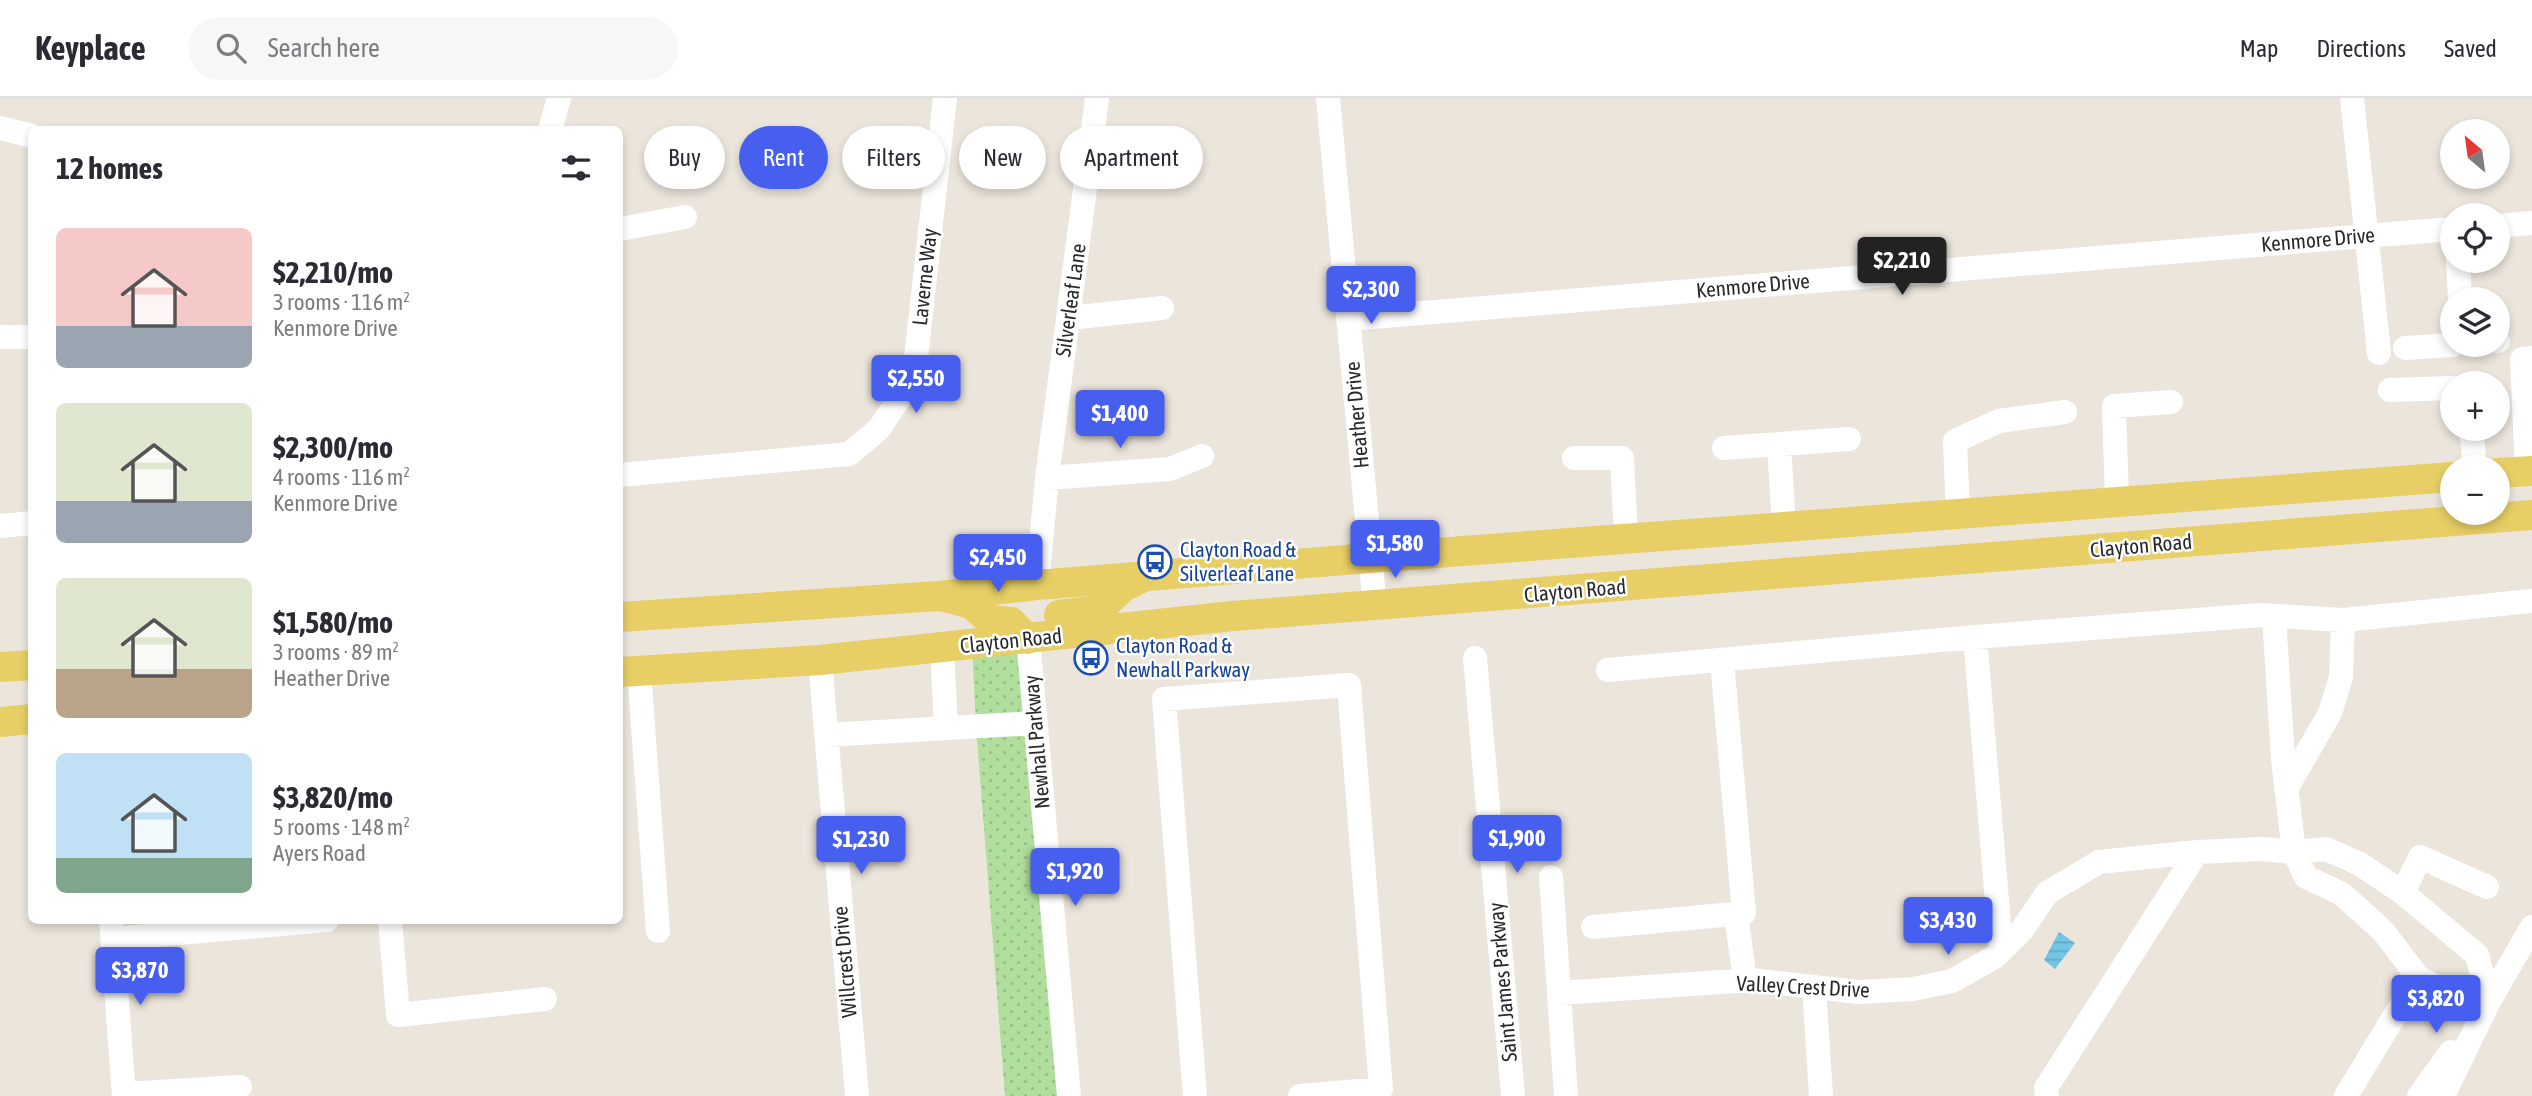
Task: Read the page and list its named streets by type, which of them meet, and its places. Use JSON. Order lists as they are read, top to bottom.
{
  "streets": {
    "main road": ["Clayton Road"],
    "street": [
      "Kenmore Drive",
      "Laverne Way",
      "Silverleaf Lane",
      "Heather Drive",
      "Newhall Parkway",
      "Willcrest Drive",
      "Saint James Parkway",
      "Valley Crest Drive"
    ]
  },
  "crossings": [
    ["Kenmore Drive", "Heather Drive"],
    ["Heather Drive", "Clayton Road"],
    ["Clayton Road", "Newhall Parkway"],
    ["Clayton Road", "Willcrest Drive"]
  ],
  "places": {
    "bus stop": ["Clayton Road & Silverleaf Lane", "Clayton Road & Newhall Parkway"]
  },
  "north": "top left",
  "page": {
    "header": "Keyplace",
    "search": "Search here",
    "nav": ["Map", "Directions", "Saved"],
    "map_buttons": ["+", "−"],
    "chip": [
      "Buy",
      "Rent",
      "Filters",
      "New",
      "Apartment"
    ],
    "heading": "12 homes",
    "list": [
      {
        "name": "$2,210/mo",
        "note": "3 rooms · 116 m² · Kenmore Drive"
      },
      {
        "name": "$2,300/mo",
        "note": "4 rooms · 116 m² · Kenmore Drive"
      },
      {
        "name": "$1,580/mo",
        "note": "3 rooms · 89 m² · Heather Drive"
      },
      {
        "name": "$3,820/mo",
        "note": "5 rooms · 148 m² · Ayers Road"
      }
    ],
    "price": [
      "$2,210",
      "$2,300",
      "$2,550",
      "$1,400",
      "$1,580",
      "$2,450",
      "$1,900",
      "$1,230",
      "$1,920",
      "$3,430",
      "$3,870",
      "$3,820"
    ]
  }
}
